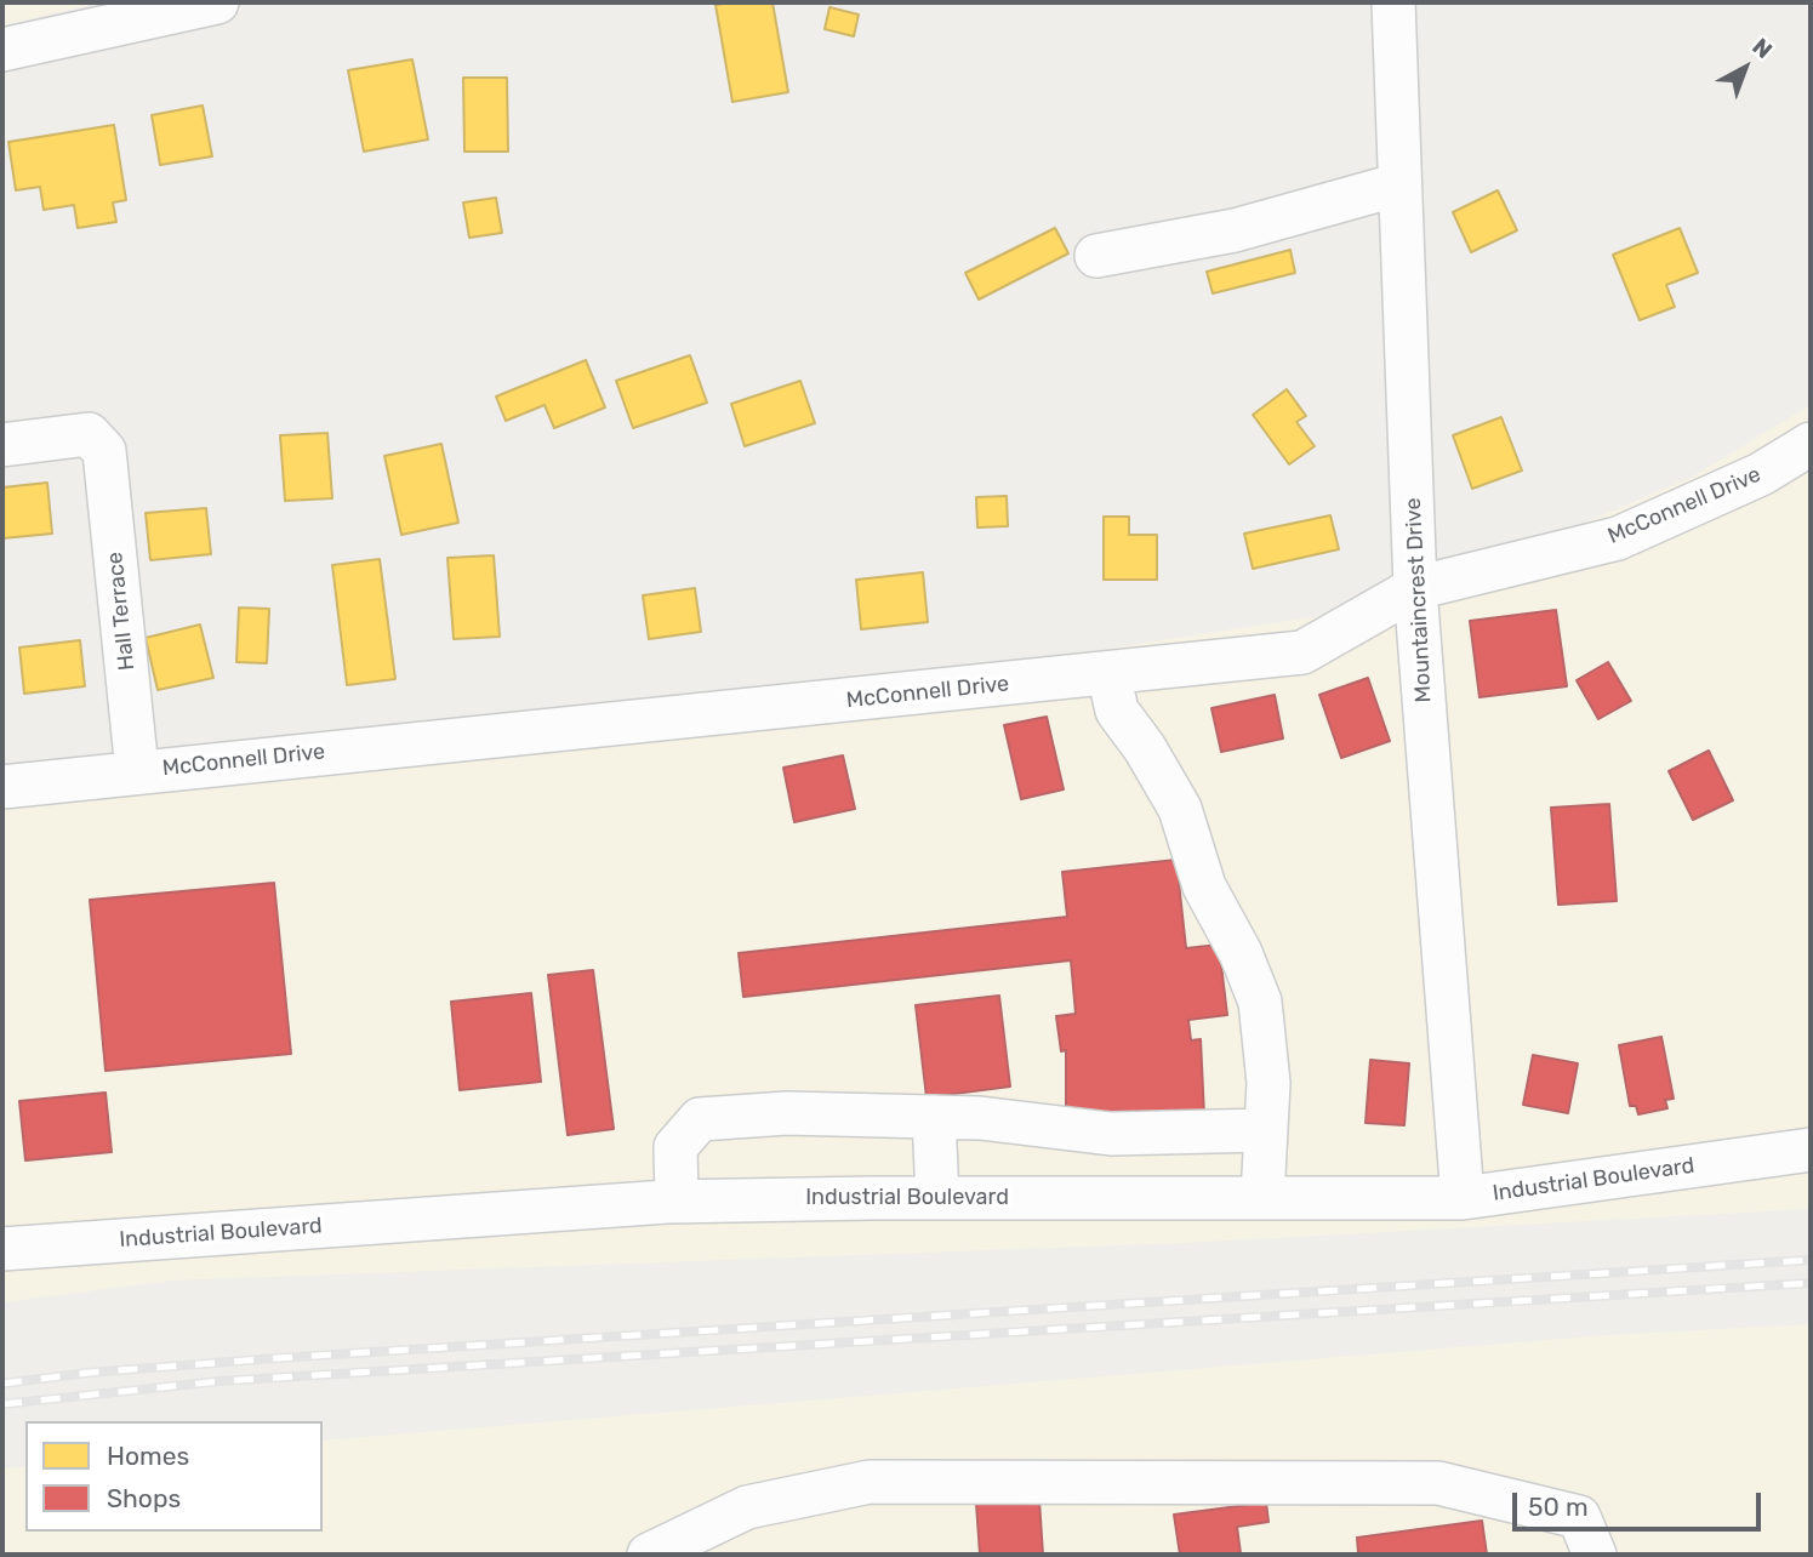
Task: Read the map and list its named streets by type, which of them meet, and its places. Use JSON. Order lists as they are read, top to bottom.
{
  "streets": {
    "street": [
      "McConnell Drive",
      "Mountaincrest Drive",
      "Hall Terrace",
      "Industrial Boulevard"
    ]
  },
  "crossings": [
    ["McConnell Drive", "Mountaincrest Drive"],
    ["McConnell Drive", "Hall Terrace"],
    ["Mountaincrest Drive", "Industrial Boulevard"]
  ],
  "legend": ["Homes", "Shops"],
  "scale_bar": "50 m",
  "north": "top right"
}
